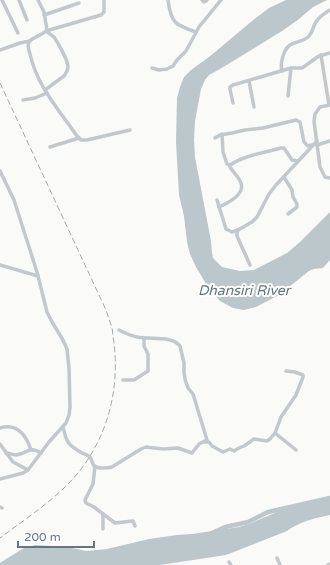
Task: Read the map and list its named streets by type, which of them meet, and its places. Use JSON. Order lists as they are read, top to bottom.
{
  "water": ["Dhansiri River"],
  "scale_bar": "200 m"
}
